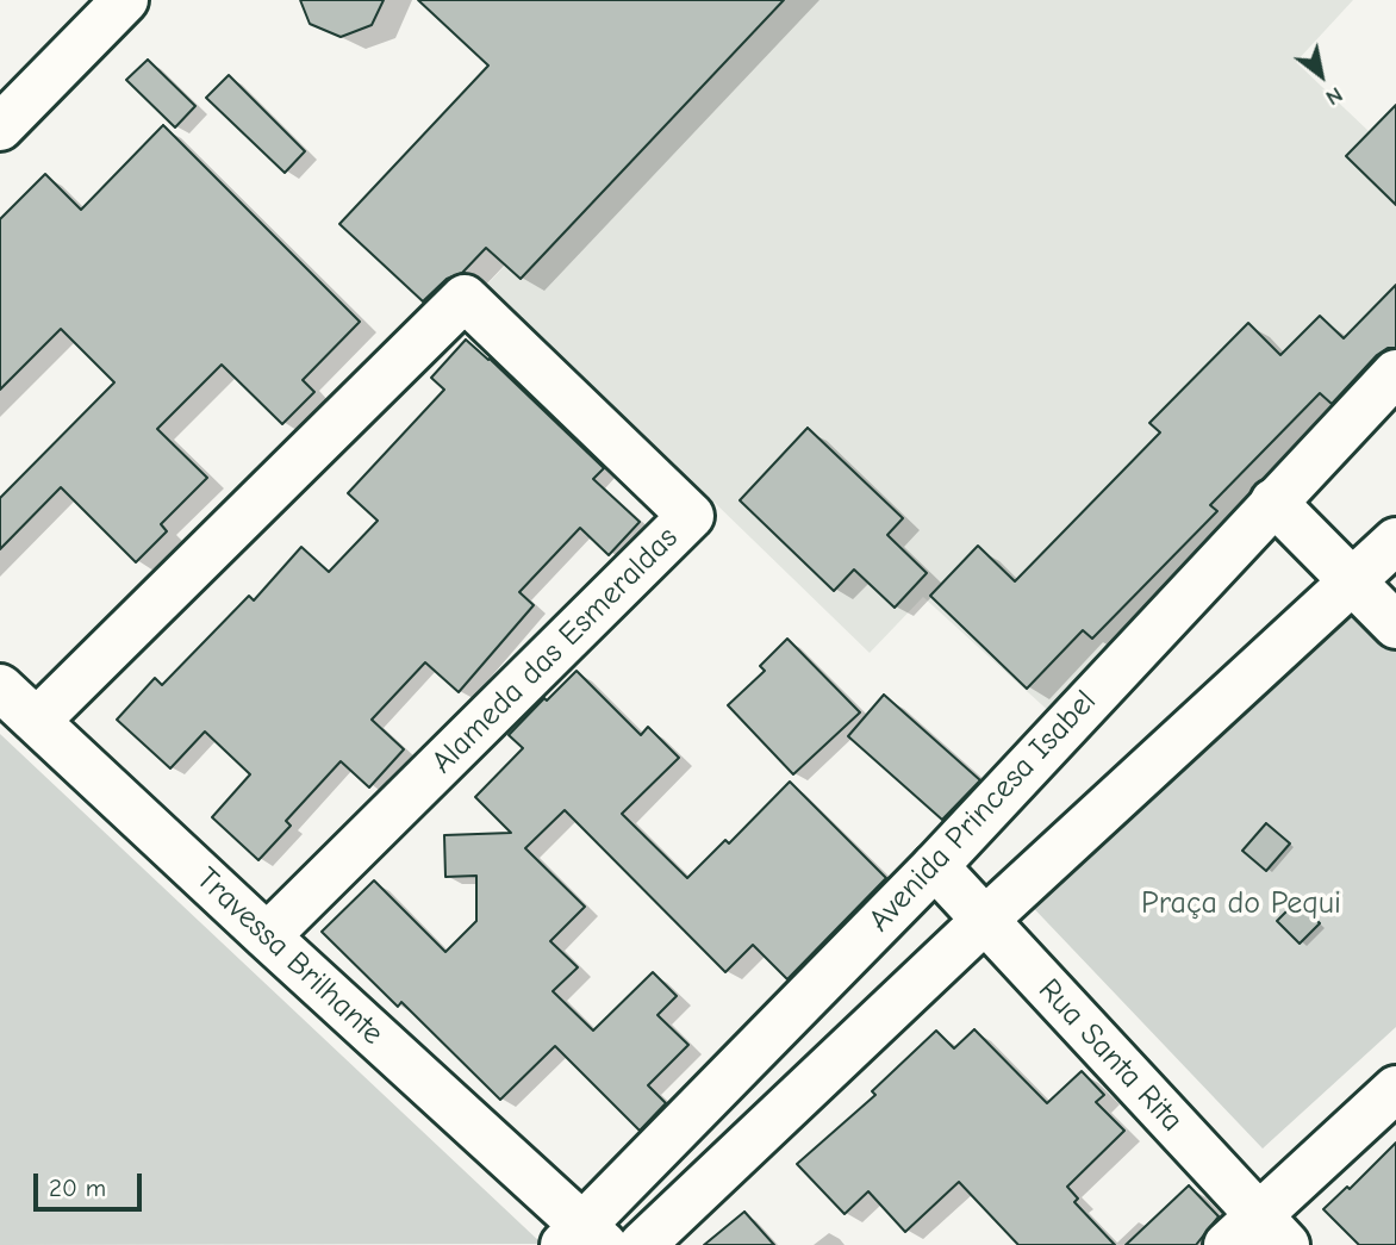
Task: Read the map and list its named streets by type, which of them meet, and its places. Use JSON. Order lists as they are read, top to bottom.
{
  "streets": {
    "street": [
      "Alameda das Esmeraldas",
      "Avenida Princesa Isabel",
      "Travessa Brilhante",
      "Rua Santa Rita"
    ]
  },
  "crossings": [
    ["Alameda das Esmeraldas", "Travessa Brilhante"],
    ["Avenida Princesa Isabel", "Travessa Brilhante"],
    ["Avenida Princesa Isabel", "Rua Santa Rita"]
  ],
  "parks": ["Praça do Pequi"],
  "scale_bar": "20 m",
  "north": "bottom right"
}
